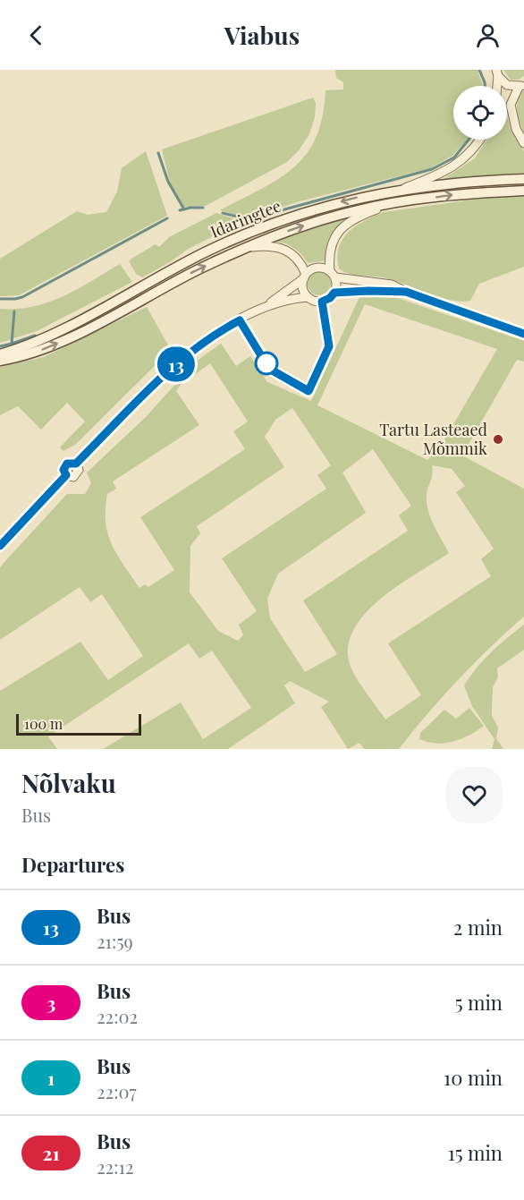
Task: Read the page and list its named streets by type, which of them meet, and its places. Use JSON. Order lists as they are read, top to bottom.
{
  "streets": {
    "main road": ["Idaringtee"]
  },
  "places": ["Tartu Lasteaed Mõmmik"],
  "lines": ["bus line 13"],
  "scale_bar": "100 m",
  "page": {
    "header": "Viabus",
    "on_map": "13",
    "scale": "100 m",
    "heading": [
      ["Nõlvaku", "Bus"],
      "Departures"
    ],
    "list": [
      {
        "mark": "13",
        "name": "Bus",
        "note": "21:59",
        "value": "2 min"
      },
      {
        "mark": "3",
        "name": "Bus",
        "note": "22:02",
        "value": "5 min"
      },
      {
        "mark": "1",
        "name": "Bus",
        "note": "22:07",
        "value": "10 min"
      },
      {
        "mark": "21",
        "name": "Bus",
        "note": "22:12",
        "value": "15 min"
      }
    ]
  }
}
